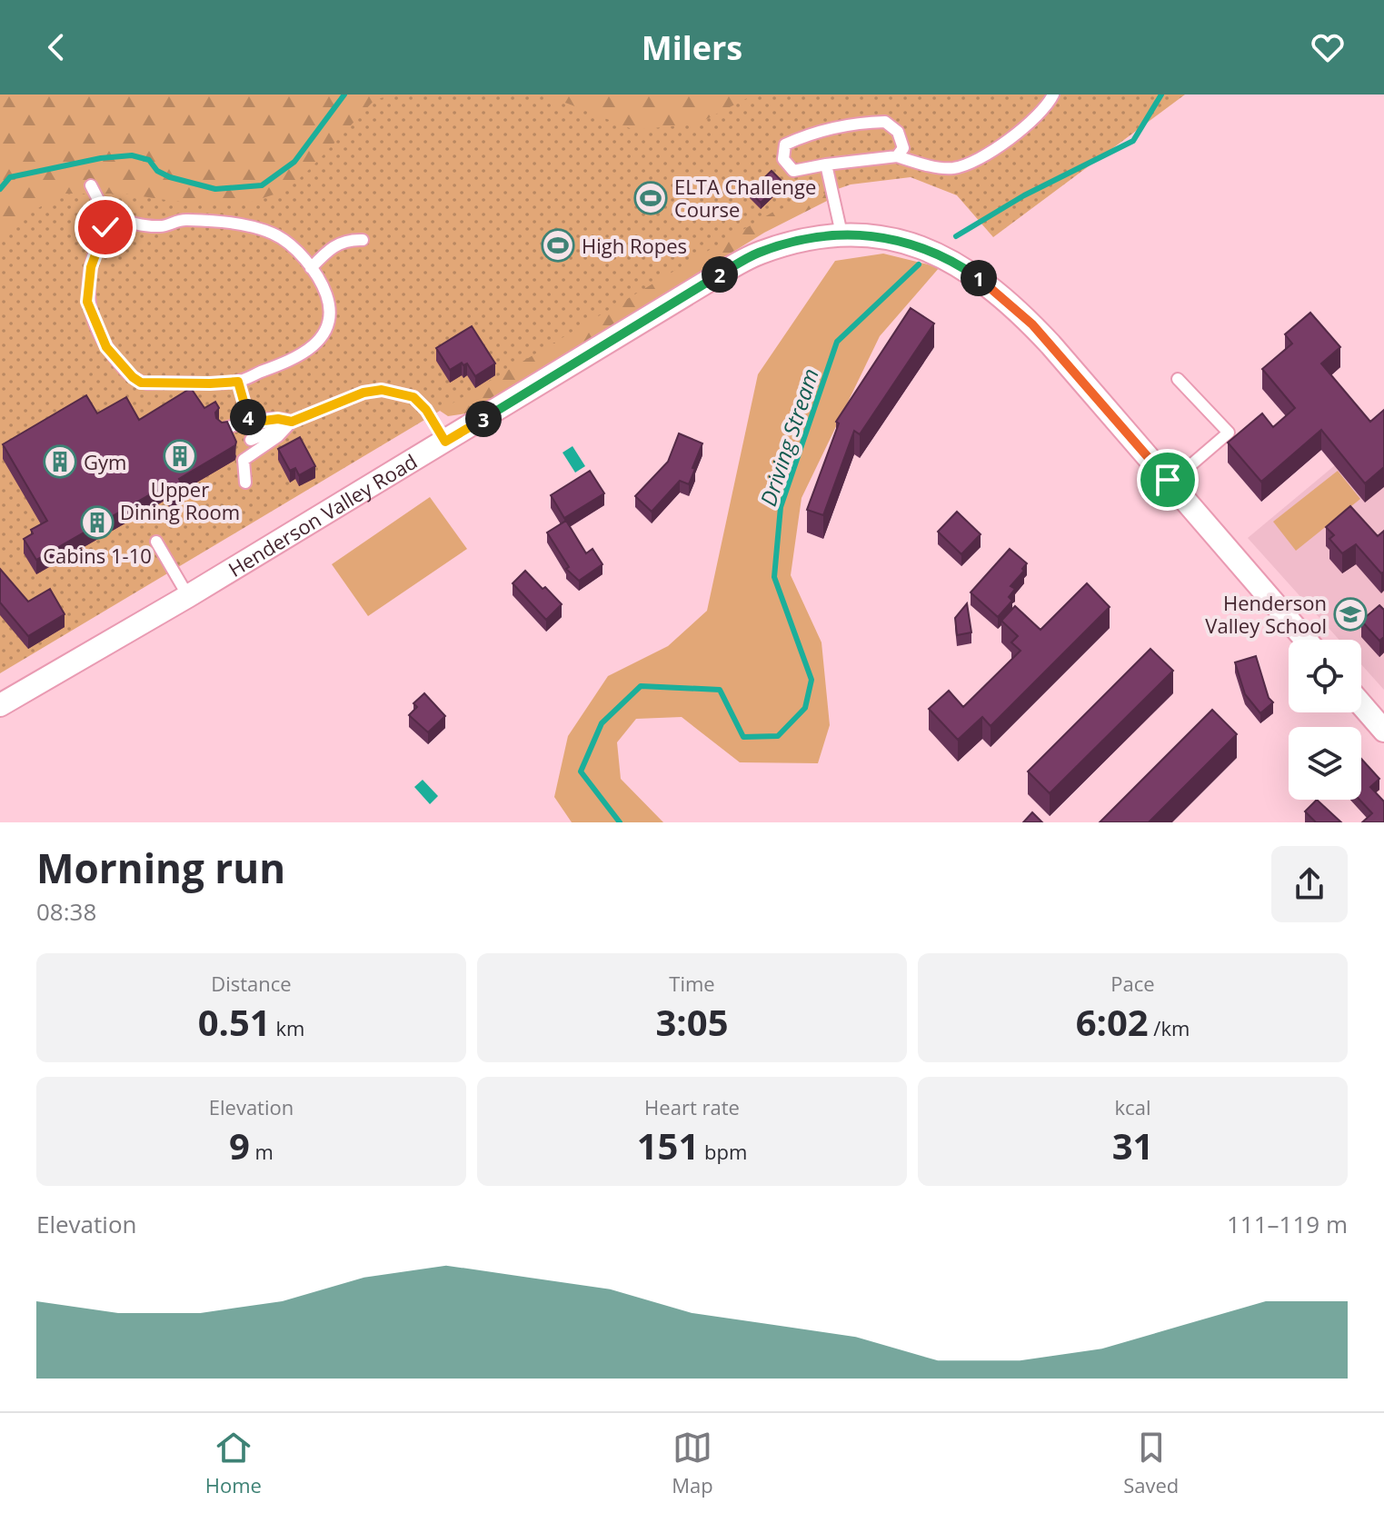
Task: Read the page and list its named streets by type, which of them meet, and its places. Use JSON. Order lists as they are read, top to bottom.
{
  "streets": {
    "street": ["Henderson Valley Road"]
  },
  "water": ["Driving Stream"],
  "places": {
    "sports": ["ELTA Challenge Course", "High Ropes"],
    "building": ["Upper Dining Room", "Gym", "Cabins 1-10"],
    "school or university": ["Henderson Valley School"]
  },
  "page": {
    "header": "Milers",
    "pins": [
      "2",
      "1",
      "4",
      "3"
    ],
    "heading": ["Morning run", "08:38"],
    "stats": [
      ["Distance", "0.51 km"],
      ["Time", "3:05"],
      ["Pace", "6:02 /km"],
      ["Elevation", "9 m"],
      ["Heart rate", "151 bpm"],
      ["kcal", "31"]
    ],
    "chart": ["Elevation", "111–119 m"],
    "tabs": ["Home", "Map", "Saved"]
  }
}
